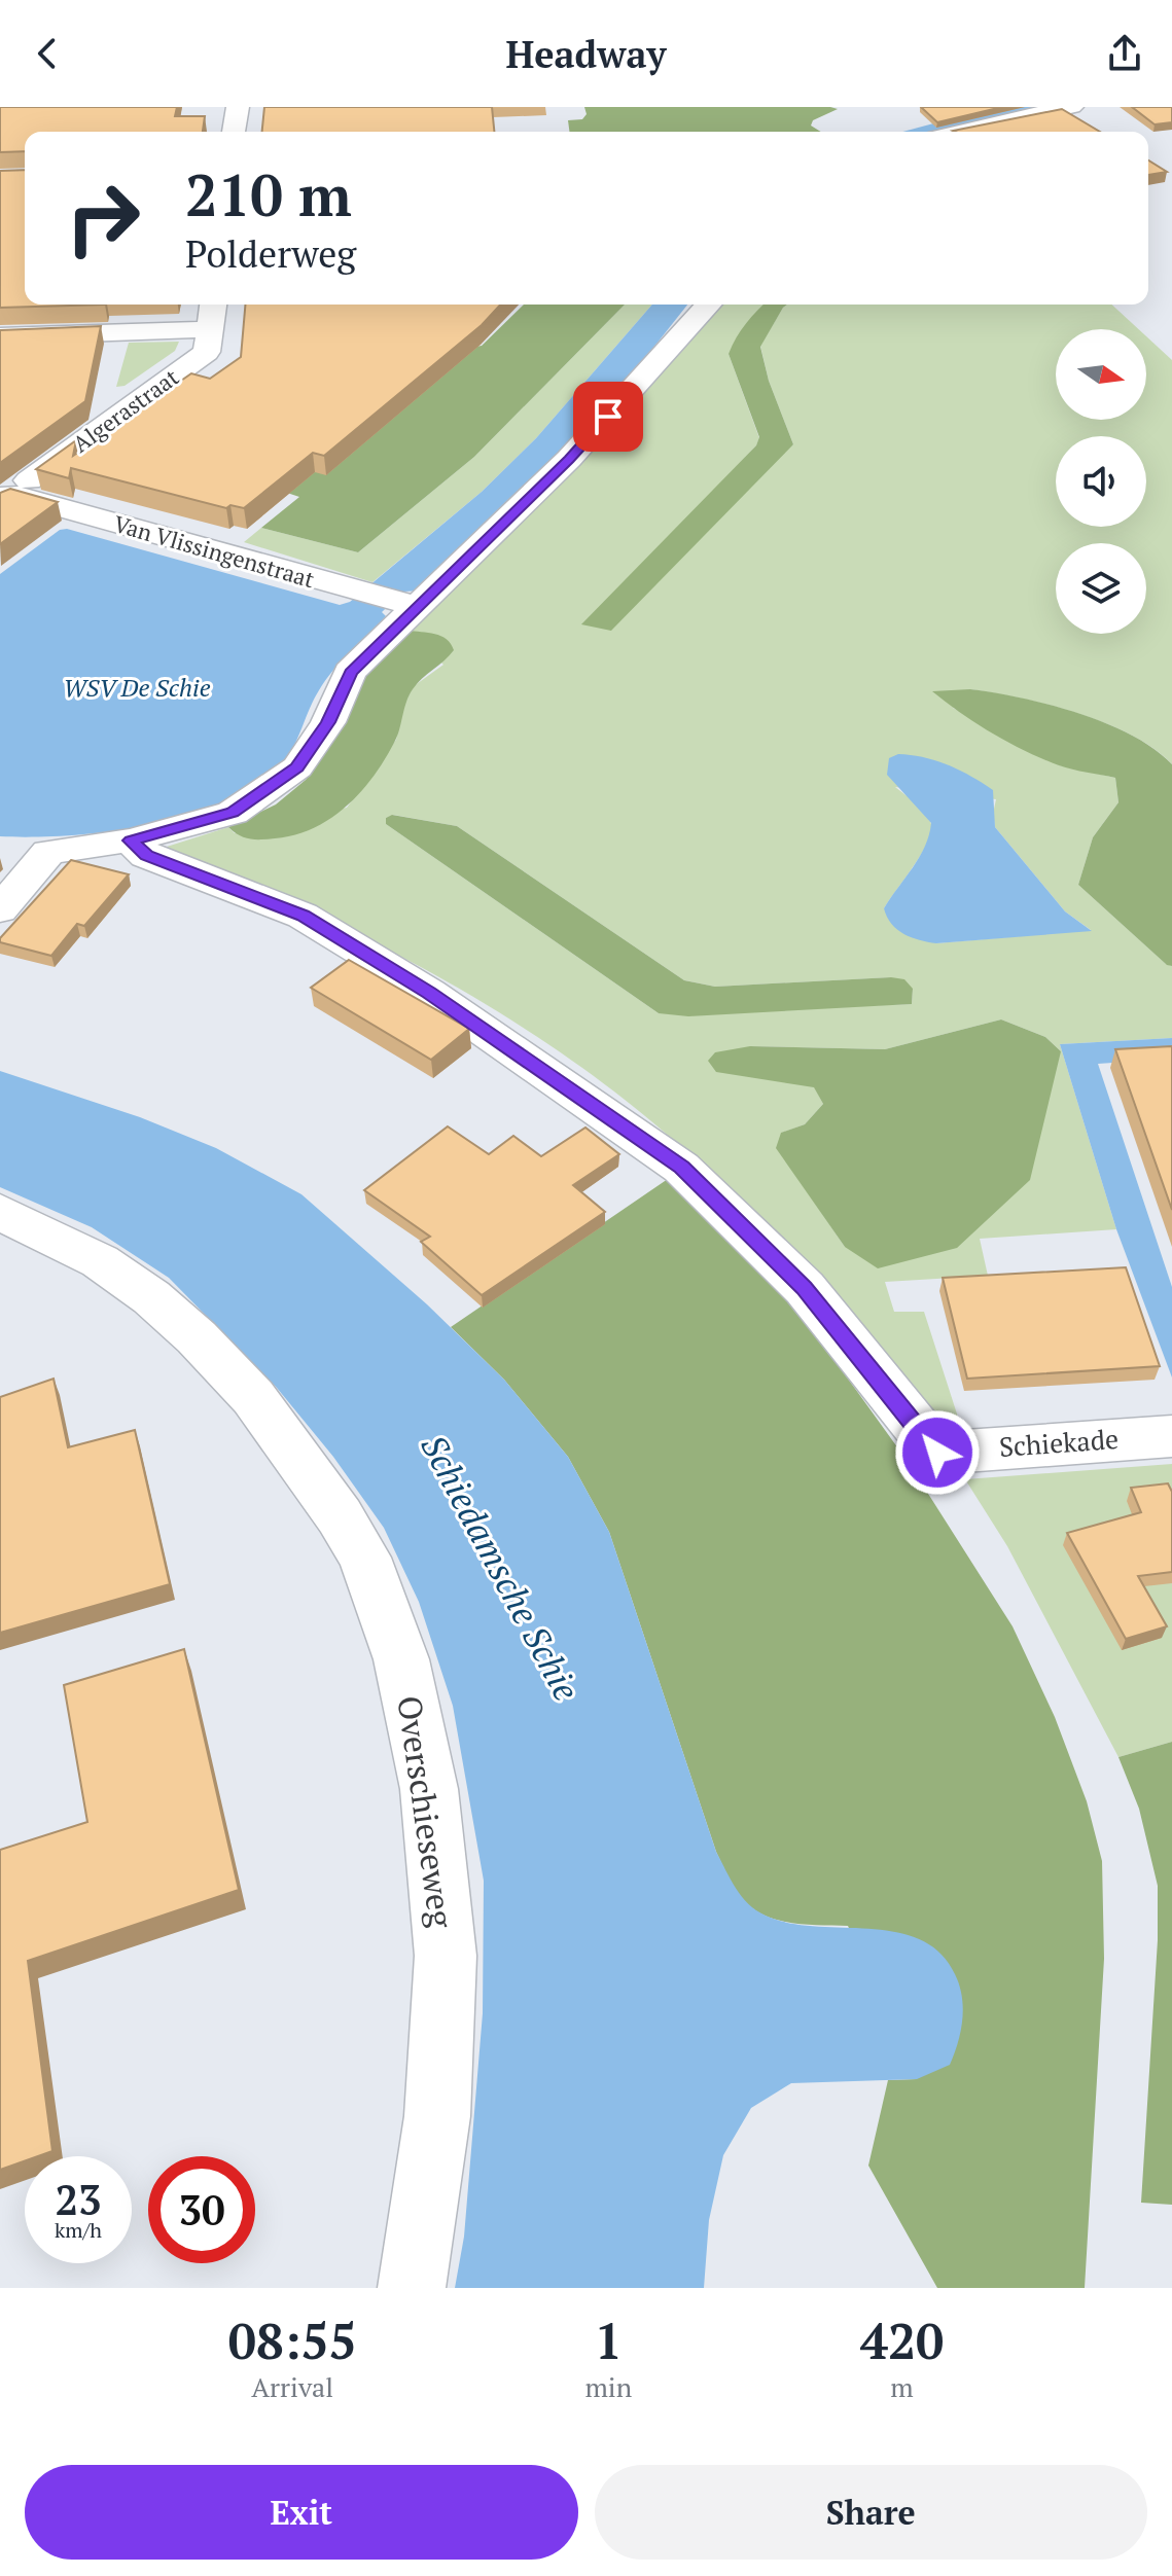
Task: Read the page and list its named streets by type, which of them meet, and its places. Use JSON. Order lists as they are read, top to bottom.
{
  "streets": {
    "street": [
      "Algerastraat",
      "Van Vlissingenstraat",
      "Schiekade",
      "Overschieseweg"
    ]
  },
  "crossings": [
    ["Algerastraat", "Van Vlissingenstraat"]
  ],
  "water": ["WSV De Schie", "Schiedamsche Schie"],
  "north": "right",
  "page": {
    "header": "Headway",
    "turn": ["210 m", "Polderweg"],
    "speed": "23 km/h",
    "limit": "30",
    "eta": [
      "08:55",
      "Arrival",
      "1",
      "min",
      "420",
      "m"
    ],
    "buttons": ["Exit", "Share"]
  }
}
